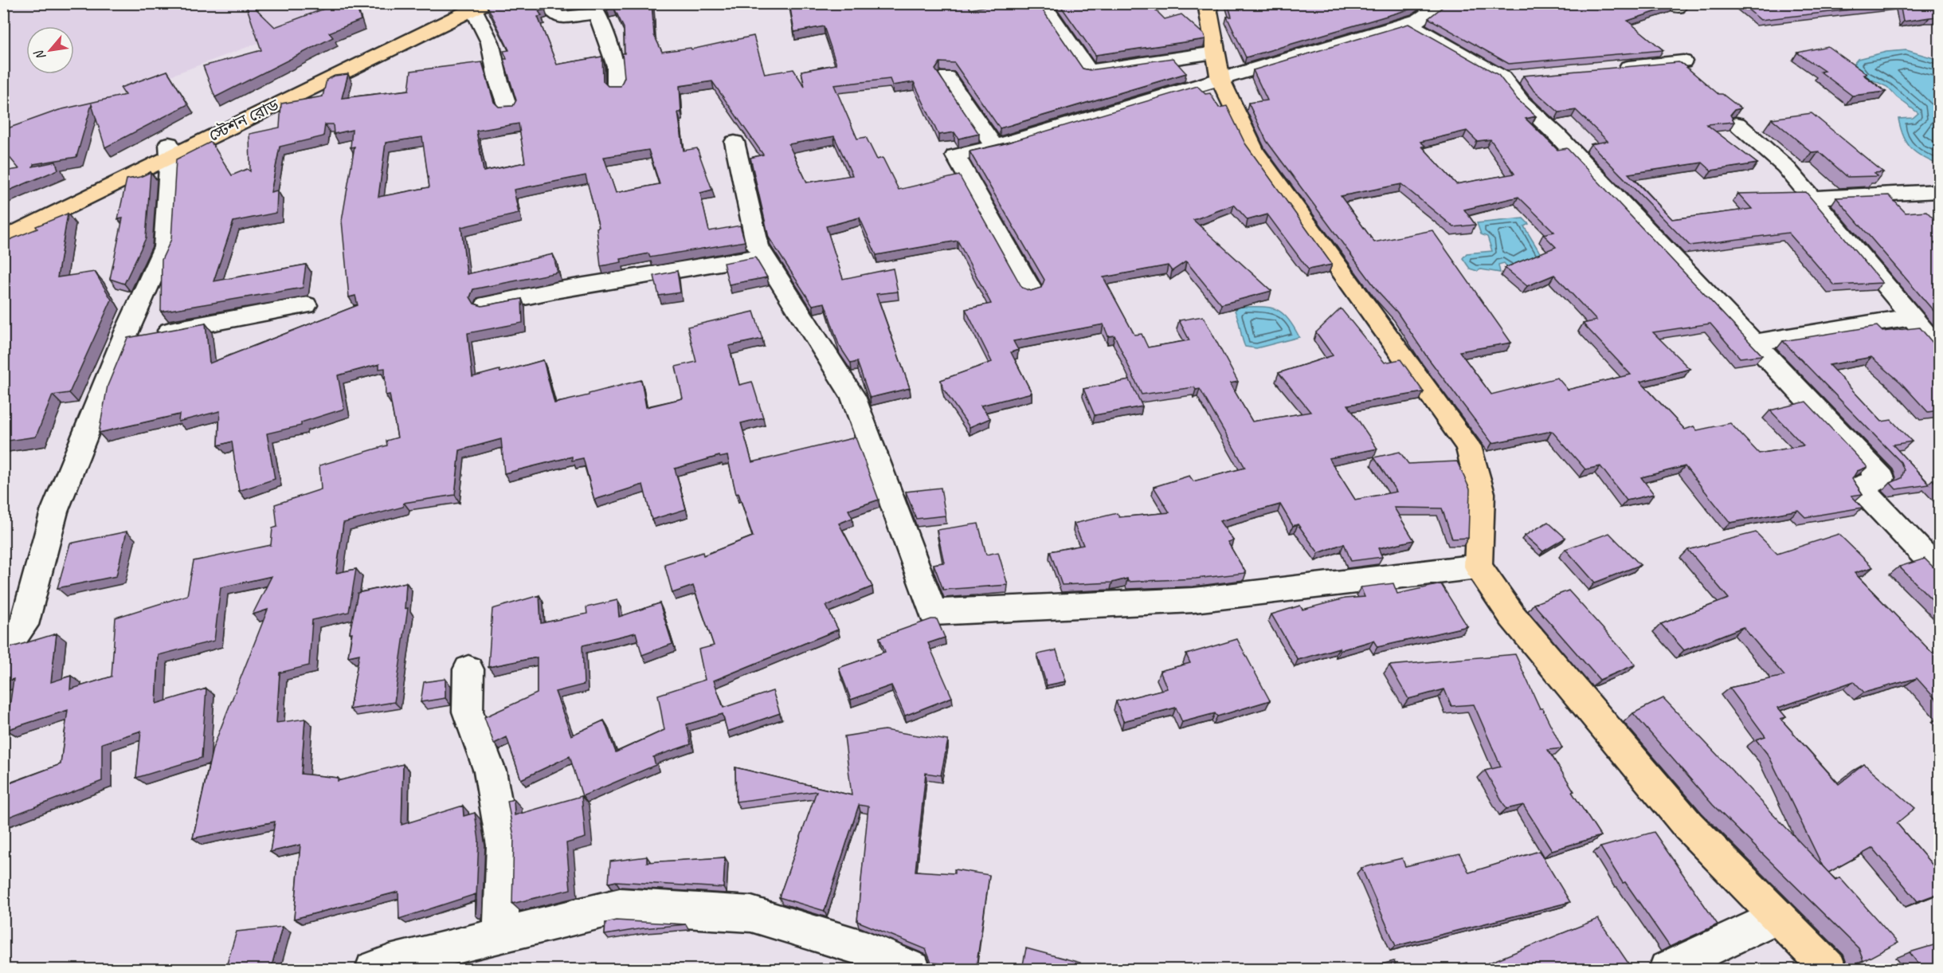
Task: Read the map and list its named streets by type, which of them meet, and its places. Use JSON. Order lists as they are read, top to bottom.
{
  "streets": {
    "main road": ["স্টেশন রোড"]
  },
  "north": "bottom left"
}
